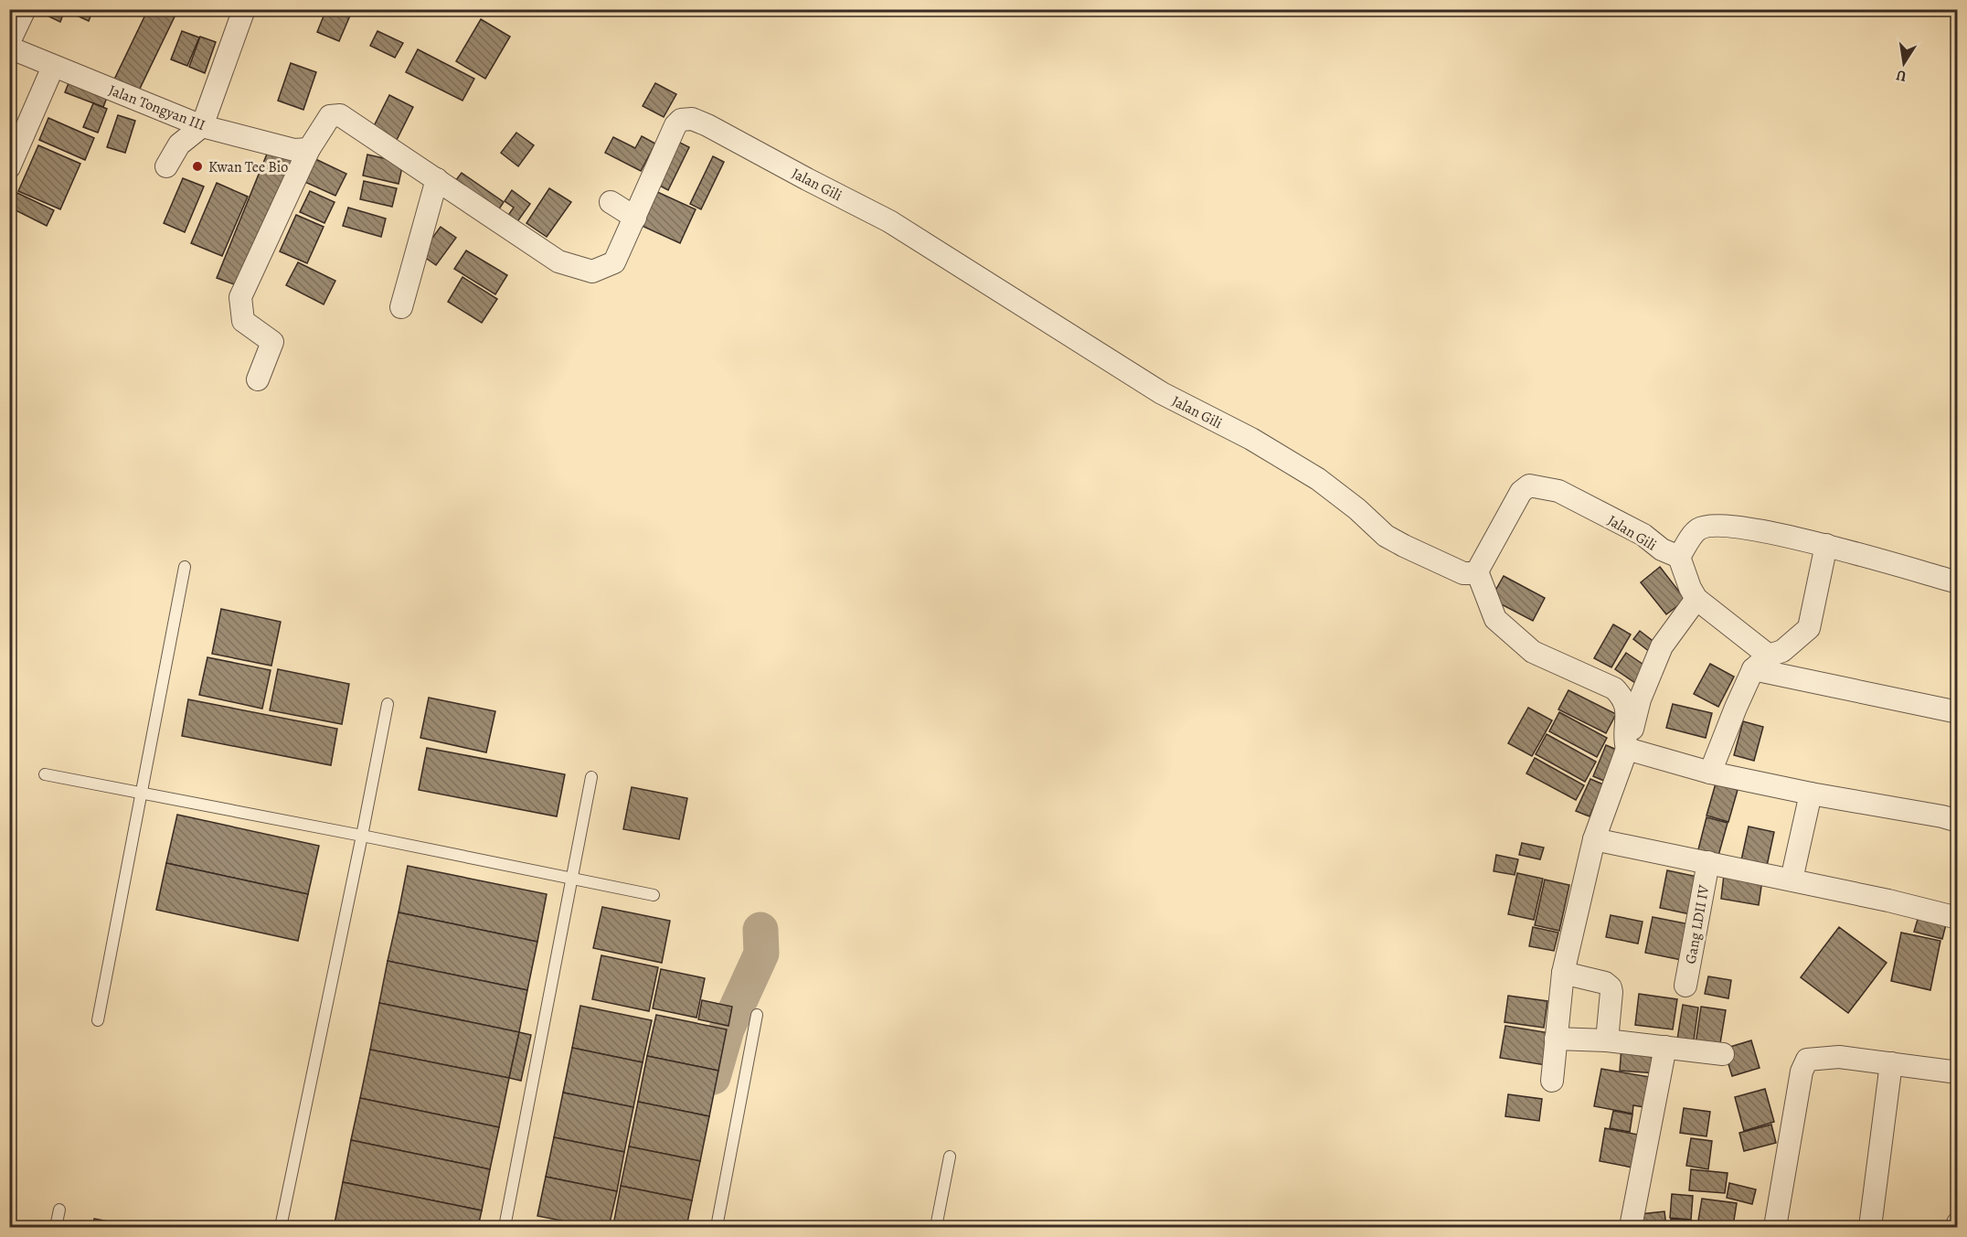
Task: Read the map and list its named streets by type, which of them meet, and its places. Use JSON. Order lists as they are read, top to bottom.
{
  "streets": {
    "street": ["Jalan Tongyan III", "Jalan Gili", "Gang LDII IV"]
  },
  "places": ["Kwan Tee Bio"],
  "north": "bottom"
}
